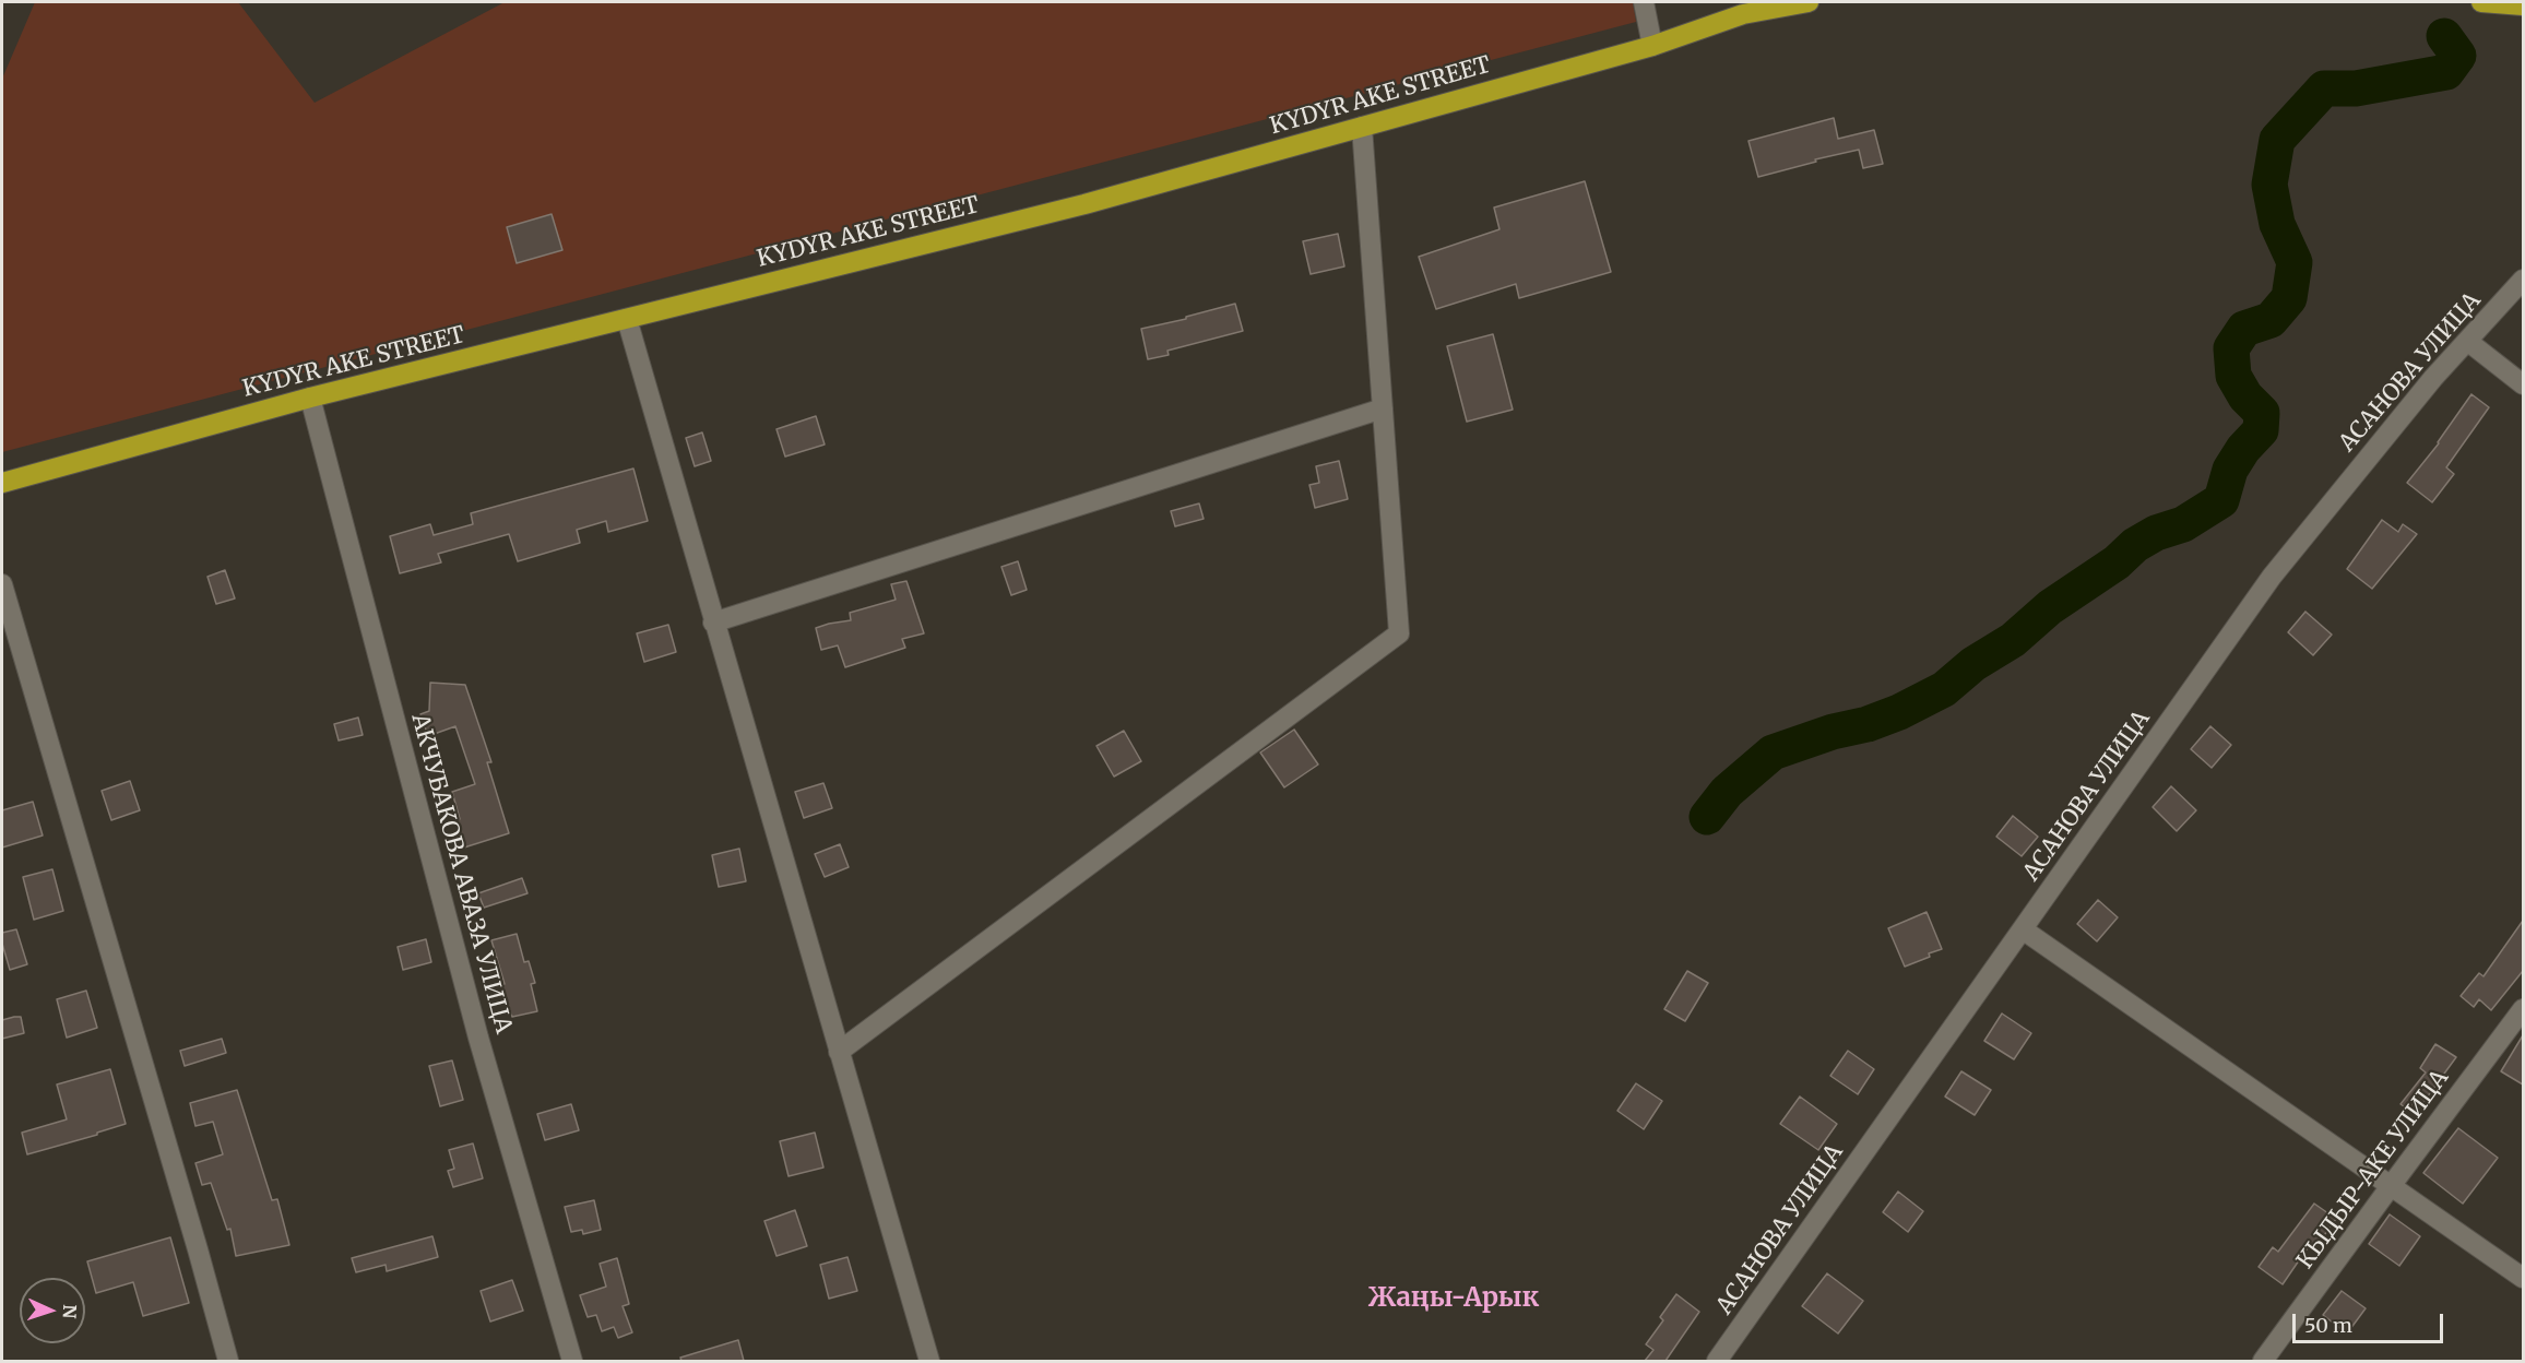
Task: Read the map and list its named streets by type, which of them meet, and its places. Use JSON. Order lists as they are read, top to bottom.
{
  "streets": {
    "highway": ["KYDYR AKE STREET"],
    "street": ["АСАНОВА УЛИЦА", "АКЧУБАКОВА АВАЗА УЛИЦА", "КЫДЫР-АКЕ УЛИЦА"]
  },
  "crossings": [
    ["KYDYR AKE STREET", "АКЧУБАКОВА АВАЗА УЛИЦА"]
  ],
  "districts": ["Жаңы-Арык"],
  "scale_bar": "50 m",
  "north": "right"
}
